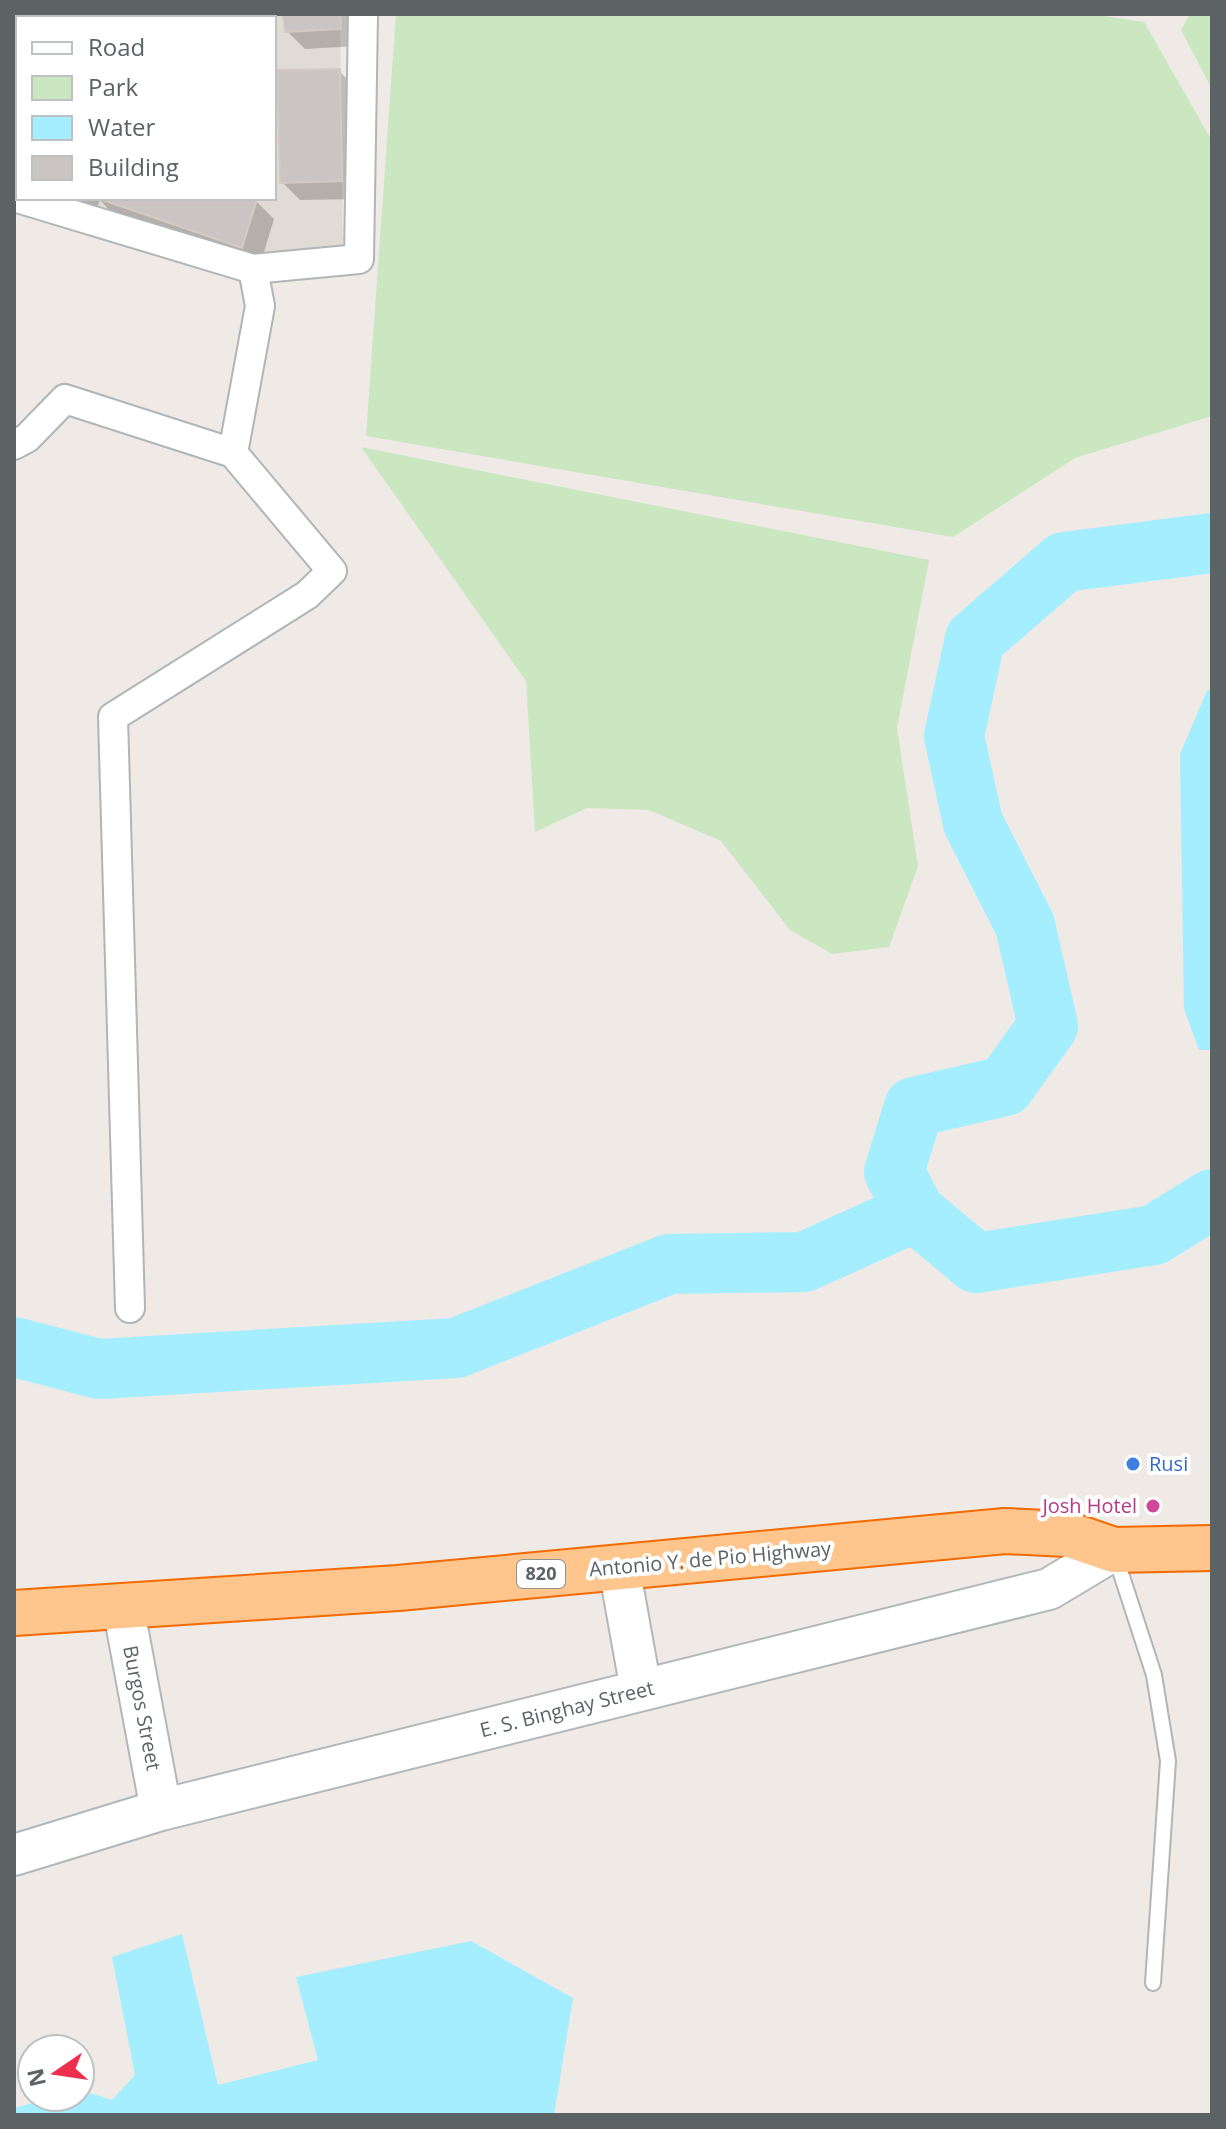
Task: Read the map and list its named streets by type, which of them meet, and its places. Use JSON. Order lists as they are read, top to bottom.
{
  "streets": {
    "highway": ["Antonio Y. de Pio Highway", "820"],
    "street": ["Burgos Street", "E. S. Binghay Street"]
  },
  "crossings": [
    ["Antonio Y. de Pio Highway", "Burgos Street"],
    ["Antonio Y. de Pio Highway", "E. S. Binghay Street"],
    ["Burgos Street", "E. S. Binghay Street"]
  ],
  "places": ["Rusi", "Josh Hotel"],
  "legend": [
    "Road",
    "Park",
    "Water",
    "Building"
  ],
  "north": "left"
}
